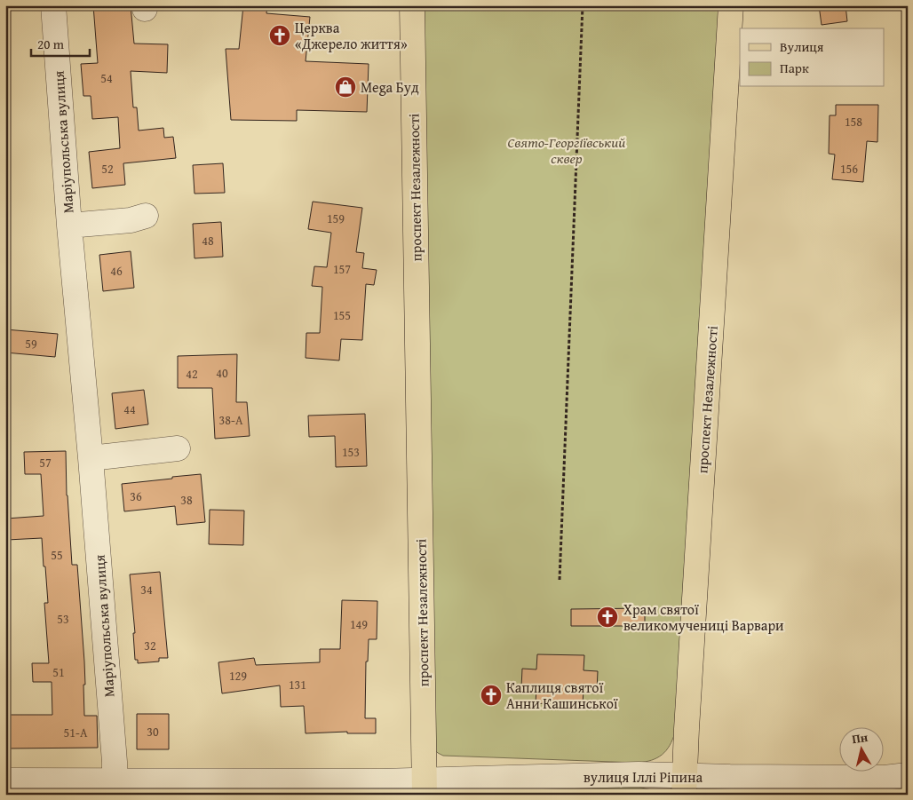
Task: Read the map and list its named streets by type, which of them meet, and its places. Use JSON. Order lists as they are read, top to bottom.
{
  "streets": {
    "main road": ["проспект Незалежності"],
    "street": ["Маріупольська вулиця", "вулиця Іллі Ріпина"]
  },
  "crossings": [
    ["Маріупольська вулиця", "вулиця Іллі Ріпина"],
    ["проспект Незалежності", "вулиця Іллі Ріпина"]
  ],
  "parks": ["Свято-Георгіївський сквер"],
  "places": {
    "church": ["Церква «Джерело життя»", "Храм святої великомучениці Варвари", "Каплиця cвятої Анни Кашинської"],
    "shop": ["Mega Буд"]
  },
  "house_numbers": [
    "54",
    "158",
    "52",
    "156",
    "159",
    "48",
    "157",
    "46",
    "155",
    "59",
    "40",
    "42",
    "44",
    "38-А",
    "153",
    "57",
    "36",
    "38",
    "55",
    "34",
    "53",
    "149",
    "32",
    "51",
    "129",
    "131",
    "30",
    "51-А"
  ],
  "legend": ["Вулиця", "Парк"],
  "scale_bar": "20 m",
  "north": "top"
}
